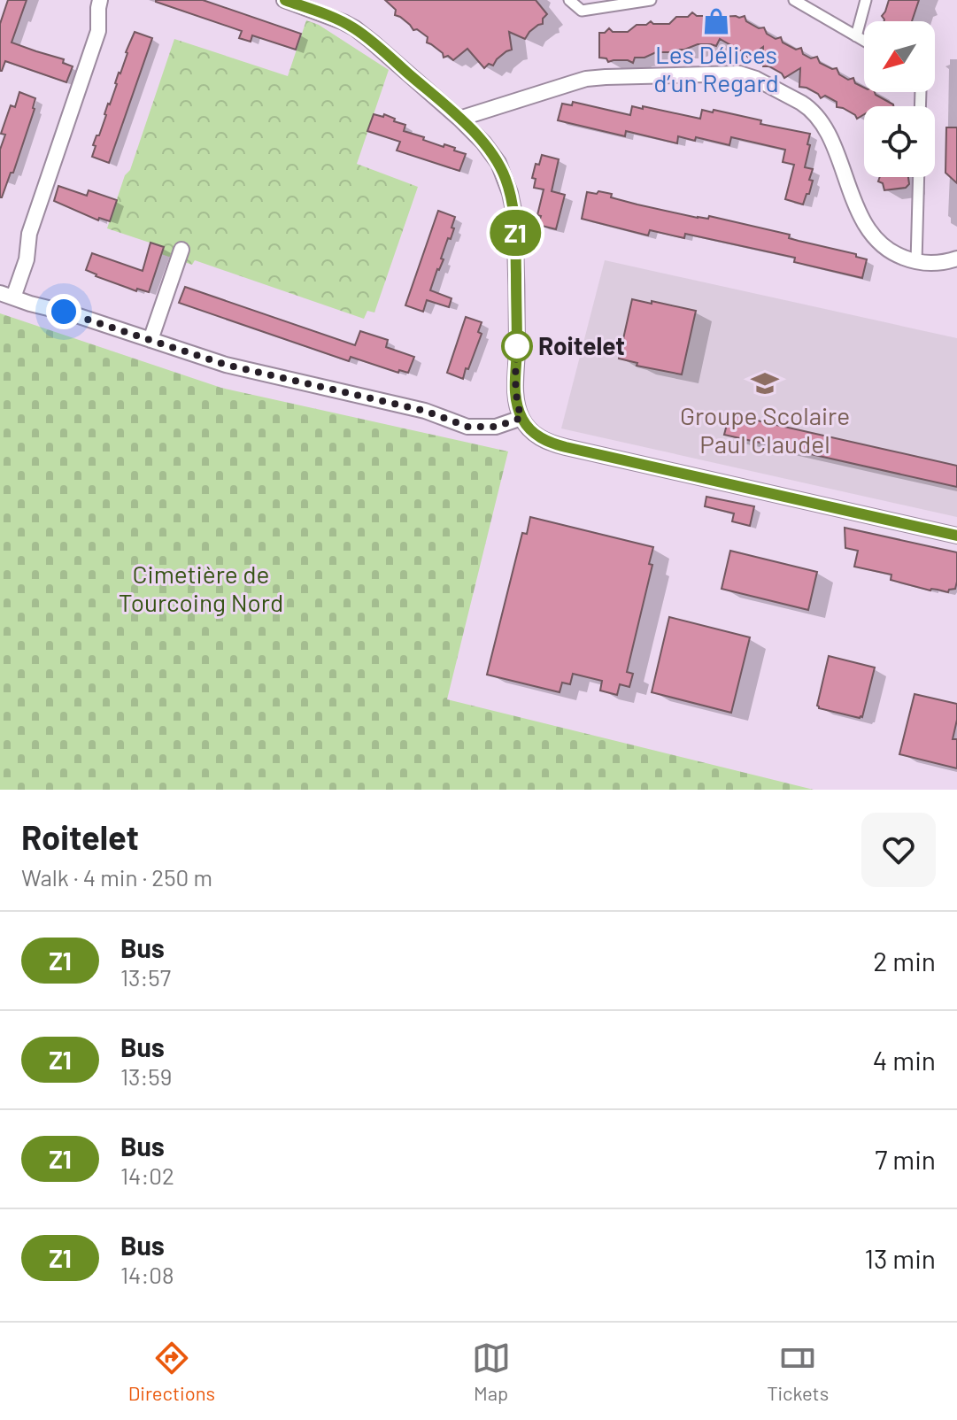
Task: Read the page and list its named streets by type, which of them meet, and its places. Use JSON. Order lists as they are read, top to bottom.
{
  "parks": ["Cimetière de Tourcoing Nord"],
  "places": {
    "shop": ["Les Délices d’un Regard"],
    "other": ["Roitelet"],
    "school or university": ["Groupe Scolaire Paul Claudel"]
  },
  "lines": ["bus line Z1"],
  "north": "bottom left",
  "page": {
    "on_map": "Z1",
    "heading": ["Roitelet", "Walk · 4 min · 250 m"],
    "list": [
      {
        "mark": "Z1",
        "name": "Bus",
        "note": "13:57",
        "value": "2 min"
      },
      {
        "mark": "Z1",
        "name": "Bus",
        "note": "13:59",
        "value": "4 min"
      },
      {
        "mark": "Z1",
        "name": "Bus",
        "note": "14:02",
        "value": "7 min"
      },
      {
        "mark": "Z1",
        "name": "Bus",
        "note": "14:08",
        "value": "13 min"
      }
    ],
    "tabs": ["Directions", "Map", "Tickets"]
  }
}
